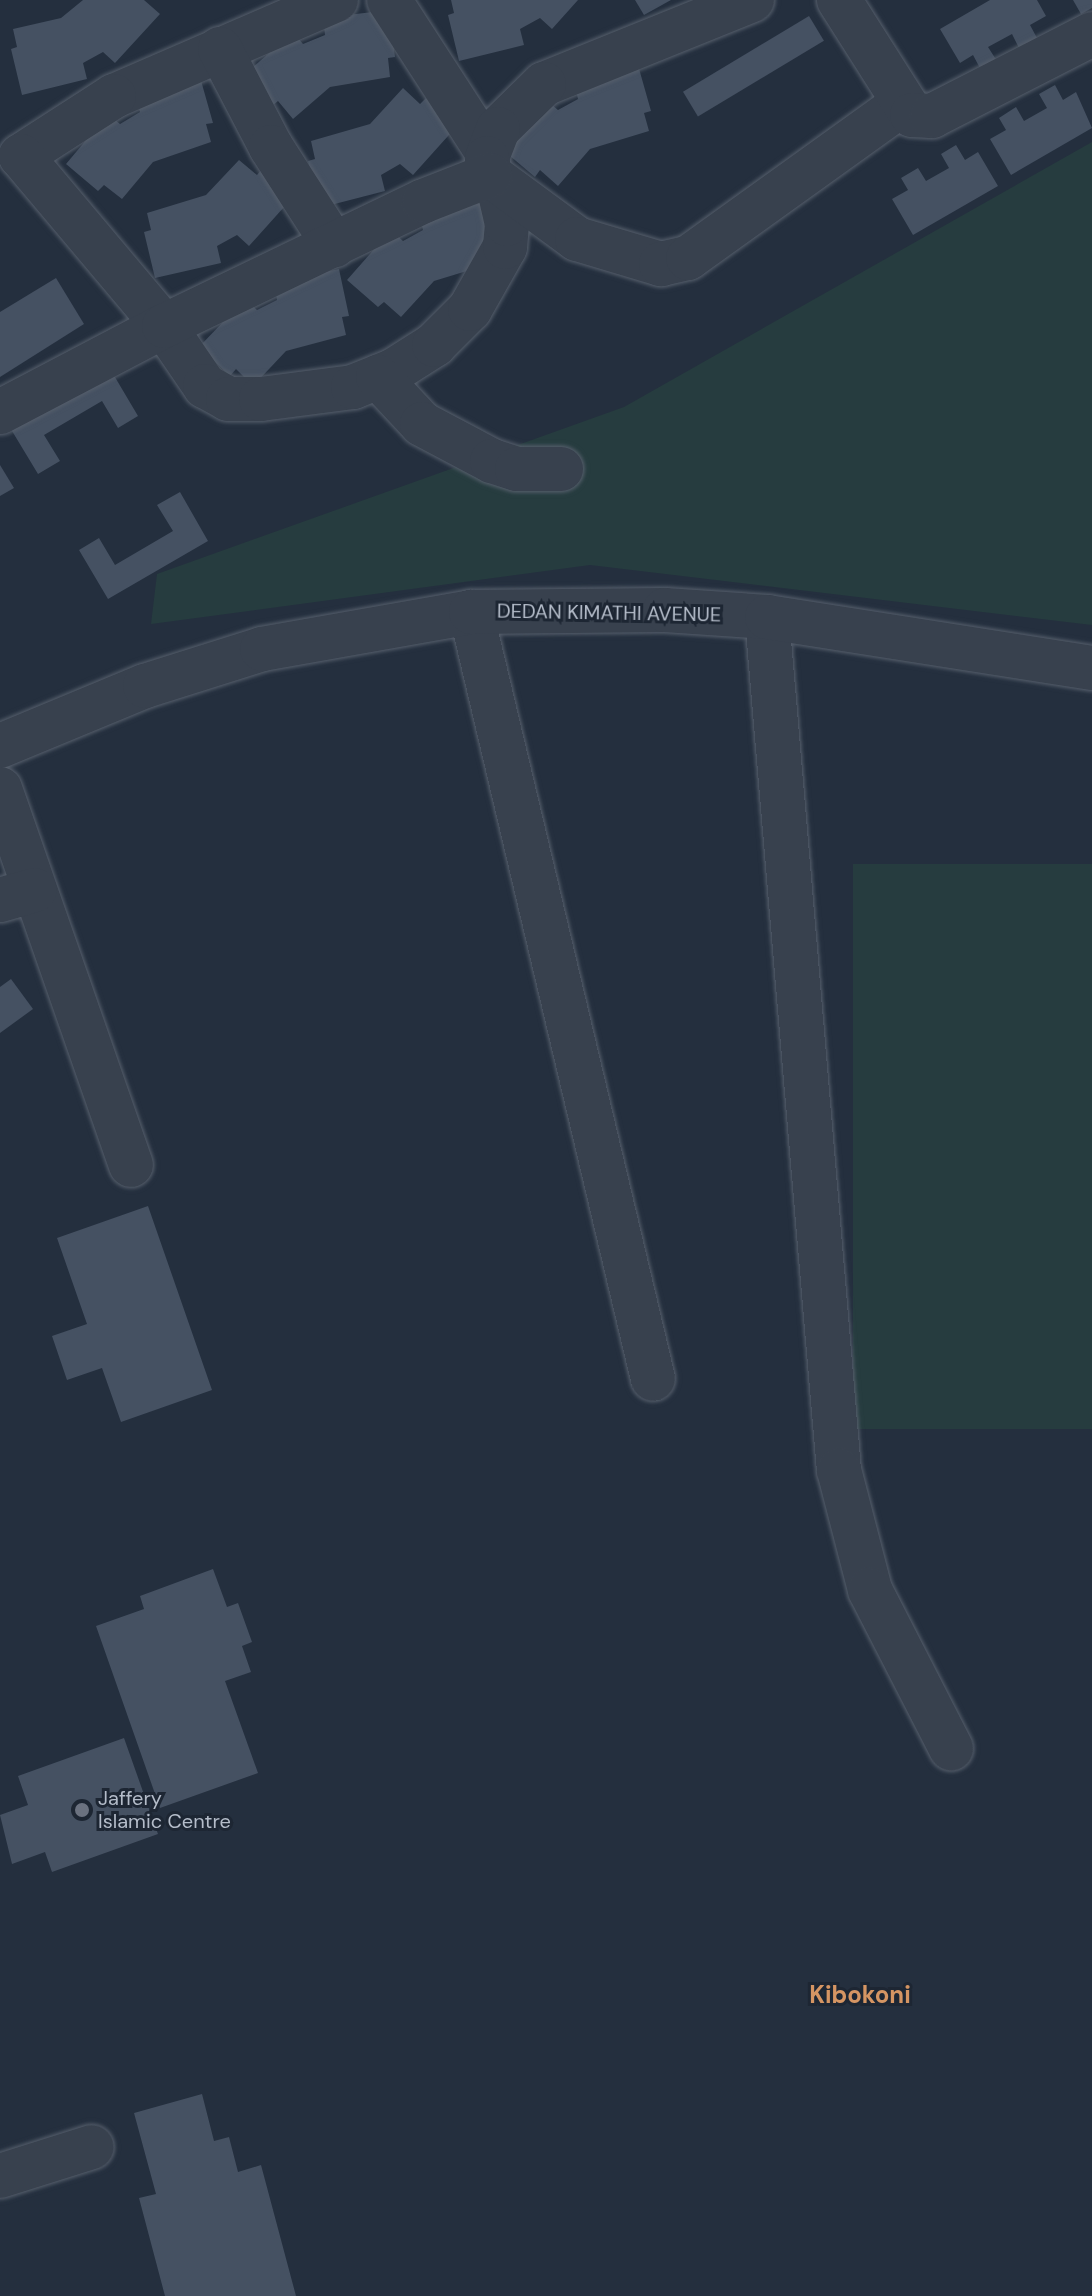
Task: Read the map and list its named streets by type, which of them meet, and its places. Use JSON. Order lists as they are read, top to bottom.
{
  "streets": {
    "street": ["DEDAN KIMATHI AVENUE"]
  },
  "districts": ["Kibokoni"],
  "places": ["Jaffery Islamic Centre"]
}
